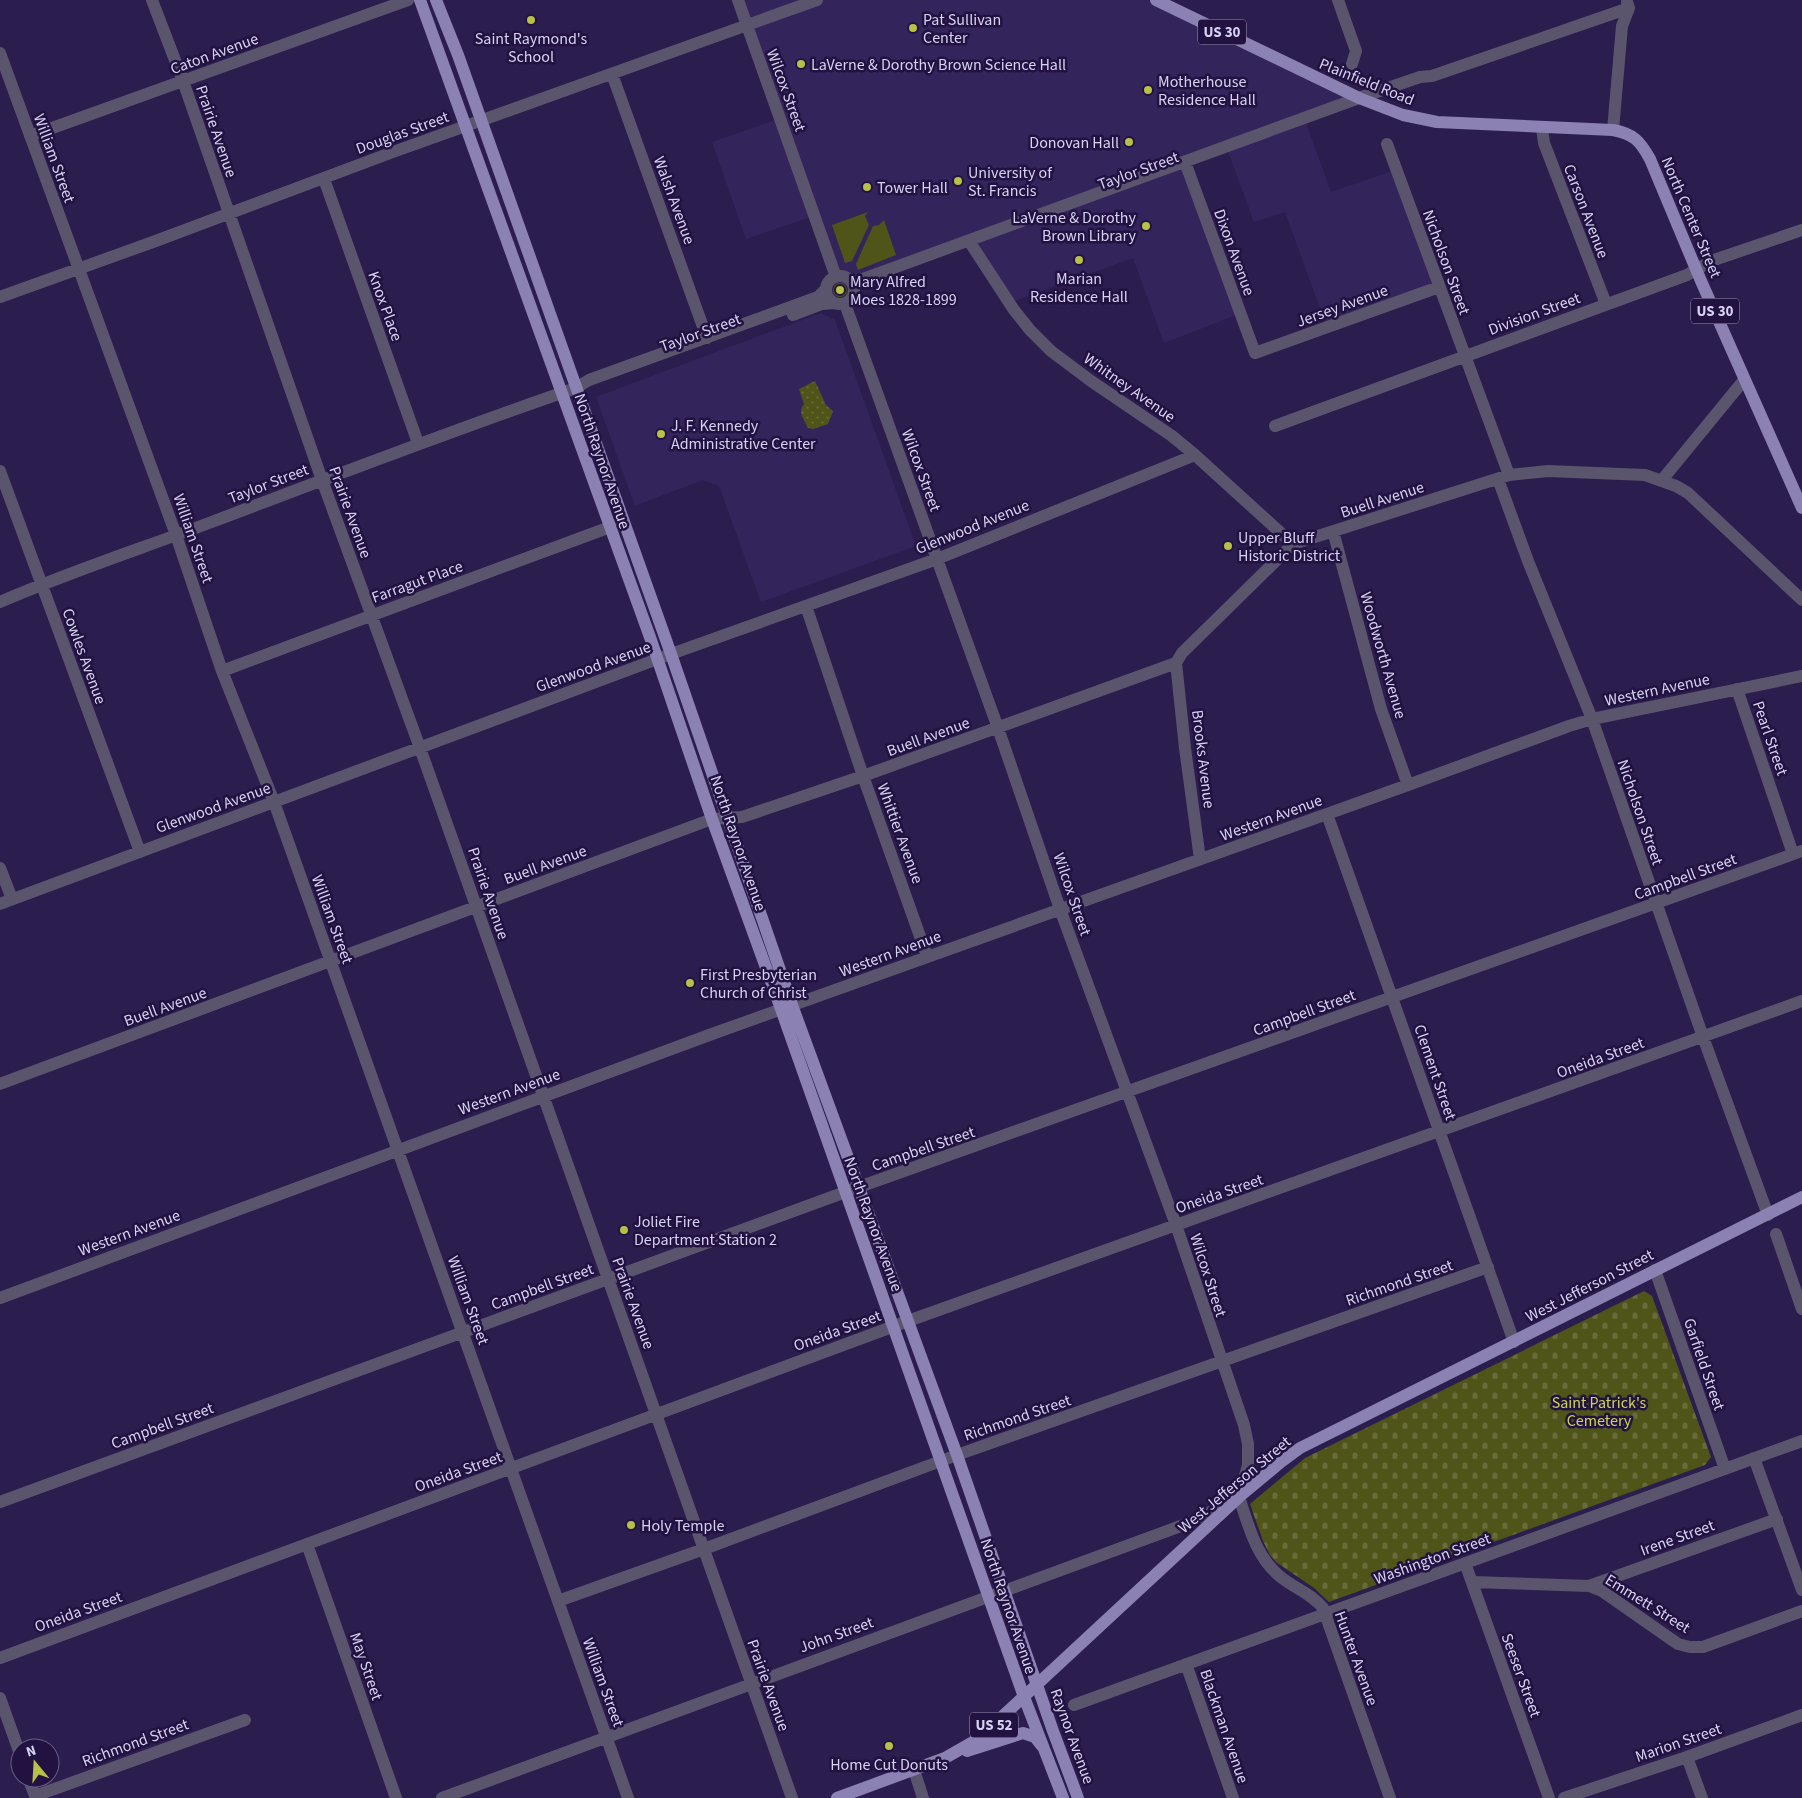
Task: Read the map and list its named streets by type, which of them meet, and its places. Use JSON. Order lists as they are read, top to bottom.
{
  "streets": {
    "main road": [
      "US 30",
      "Plainfield Road",
      "North Center Street",
      "North Raynor Avenue",
      "West Jefferson Street",
      "US 52",
      "Raynor Avenue"
    ],
    "street": [
      "Caton Avenue",
      "Wilcox Street",
      "Prairie Avenue",
      "Douglas Street",
      "William Street",
      "Taylor Street",
      "Walsh Avenue",
      "Carson Avenue",
      "Dixon Avenue",
      "Nicholson Street",
      "Jersey Avenue",
      "Knox Place",
      "Division Street",
      "Whitney Avenue",
      "Buell Avenue",
      "Glenwood Avenue",
      "Farragut Place",
      "Woodworth Avenue",
      "Cowles Avenue",
      "Western Avenue",
      "Pearl Street",
      "Brooks Avenue",
      "Whittier Avenue",
      "Campbell Street",
      "Oneida Street",
      "Clement Street",
      "Richmond Street",
      "Garfield Street",
      "Irene Street",
      "Washington Street",
      "Emmett Street",
      "John Street",
      "Hunter Avenue",
      "May Street",
      "Seeser Street",
      "Blackman Avenue",
      "Marion Street"
    ]
  },
  "crossings": [
    ["Caton Avenue", "Prairie Avenue"],
    ["Caton Avenue", "William Street"],
    ["Plainfield Road", "Taylor Street"],
    ["Plainfield Road", "Carson Avenue"],
    ["Plainfield Road", "North Center Street"],
    ["Wilcox Street", "Douglas Street"],
    ["Wilcox Street", "Taylor Street"],
    ["Wilcox Street", "Buell Avenue"],
    ["Wilcox Street", "Glenwood Avenue"],
    ["Wilcox Street", "Western Avenue"],
    ["Wilcox Street", "Campbell Street"],
    ["Wilcox Street", "Oneida Street"],
    ["Wilcox Street", "Richmond Street"],
    ["Wilcox Street", "West Jefferson Street"],
    ["Wilcox Street", "John Street"],
    ["Wilcox Street", "Hunter Avenue"],
    ["Prairie Avenue", "Douglas Street"],
    ["Prairie Avenue", "Taylor Street"],
    ["Prairie Avenue", "Buell Avenue"],
    ["Prairie Avenue", "Glenwood Avenue"],
    ["Prairie Avenue", "Farragut Place"],
    ["Prairie Avenue", "Western Avenue"],
    ["Prairie Avenue", "Campbell Street"],
    ["Prairie Avenue", "Oneida Street"],
    ["Prairie Avenue", "Richmond Street"],
    ["Prairie Avenue", "John Street"],
    ["Douglas Street", "William Street"],
    ["Douglas Street", "Walsh Avenue"],
    ["Douglas Street", "Knox Place"],
    ["Douglas Street", "North Raynor Avenue"],
    ["William Street", "Taylor Street"],
    ["William Street", "Buell Avenue"],
    ["William Street", "Glenwood Avenue"],
    ["William Street", "Farragut Place"],
    ["William Street", "Western Avenue"],
    ["William Street", "Campbell Street"],
    ["William Street", "Oneida Street"],
    ["William Street", "Richmond Street"],
    ["William Street", "John Street"],
    ["Taylor Street", "Walsh Avenue"],
    ["Taylor Street", "Dixon Avenue"],
    ["Taylor Street", "Knox Place"],
    ["Taylor Street", "Whitney Avenue"],
    ["Taylor Street", "North Raynor Avenue"],
    ["Taylor Street", "Cowles Avenue"],
    ["Carson Avenue", "Division Street"],
    ["North Center Street", "Division Street"],
    ["Dixon Avenue", "Jersey Avenue"],
    ["Nicholson Street", "Jersey Avenue"],
    ["Nicholson Street", "Division Street"],
    ["Nicholson Street", "Buell Avenue"],
    ["Nicholson Street", "Western Avenue"],
    ["Nicholson Street", "Campbell Street"],
    ["Nicholson Street", "Oneida Street"],
    ["Nicholson Street", "West Jefferson Street"],
    ["Whitney Avenue", "Buell Avenue"],
    ["Whitney Avenue", "Glenwood Avenue"],
    ["North Raynor Avenue", "Buell Avenue"],
    ["North Raynor Avenue", "Glenwood Avenue"],
    ["North Raynor Avenue", "Farragut Place"],
    ["North Raynor Avenue", "Western Avenue"],
    ["North Raynor Avenue", "Campbell Street"],
    ["North Raynor Avenue", "Oneida Street"],
    ["North Raynor Avenue", "Richmond Street"],
    ["North Raynor Avenue", "West Jefferson Street"],
    ["North Raynor Avenue", "John Street"],
    ["North Raynor Avenue", "Raynor Avenue"],
    ["Buell Avenue", "Woodworth Avenue"],
    ["Buell Avenue", "Brooks Avenue"],
    ["Buell Avenue", "Whittier Avenue"],
    ["Glenwood Avenue", "Cowles Avenue"],
    ["Glenwood Avenue", "Whittier Avenue"],
    ["Woodworth Avenue", "Western Avenue"],
    ["Western Avenue", "Pearl Street"],
    ["Western Avenue", "Brooks Avenue"],
    ["Western Avenue", "Whittier Avenue"],
    ["Western Avenue", "Clement Street"],
    ["Pearl Street", "Campbell Street"],
    ["Campbell Street", "Clement Street"],
    ["Oneida Street", "Clement Street"],
    ["Oneida Street", "May Street"],
    ["Clement Street", "Richmond Street"],
    ["Clement Street", "West Jefferson Street"],
    ["West Jefferson Street", "Garfield Street"],
    ["West Jefferson Street", "John Street"],
    ["West Jefferson Street", "Hunter Avenue"],
    ["West Jefferson Street", "US 52"],
    ["West Jefferson Street", "Raynor Avenue"],
    ["Garfield Street", "Washington Street"],
    ["Irene Street", "Emmett Street"],
    ["Washington Street", "Hunter Avenue"],
    ["Washington Street", "Seeser Street"],
    ["Washington Street", "Blackman Avenue"],
    ["Emmett Street", "Seeser Street"],
    ["John Street", "Hunter Avenue"],
    ["US 52", "Raynor Avenue"]
  ],
  "parks": ["Saint Patrick's Cemetery"],
  "places": [
    "Saint Raymond's School",
    "Pat Sullivan Center",
    "LaVerne & Dorothy Brown Science Hall",
    "Motherhouse Residence Hall",
    "Donovan Hall",
    "University of St. Francis",
    "Tower Hall",
    "LaVerne & Dorothy Brown Library",
    "Marian Residence Hall",
    "Mary Alfred Moes 1828-1899",
    "J. F. Kennedy Administrative Center",
    "Upper Bluff Historic District",
    "First Presbyterian Church of Christ",
    "Joliet Fire Department Station 2",
    "Holy Temple",
    "Home Cut Donuts"
  ],
  "north": "top"
}
